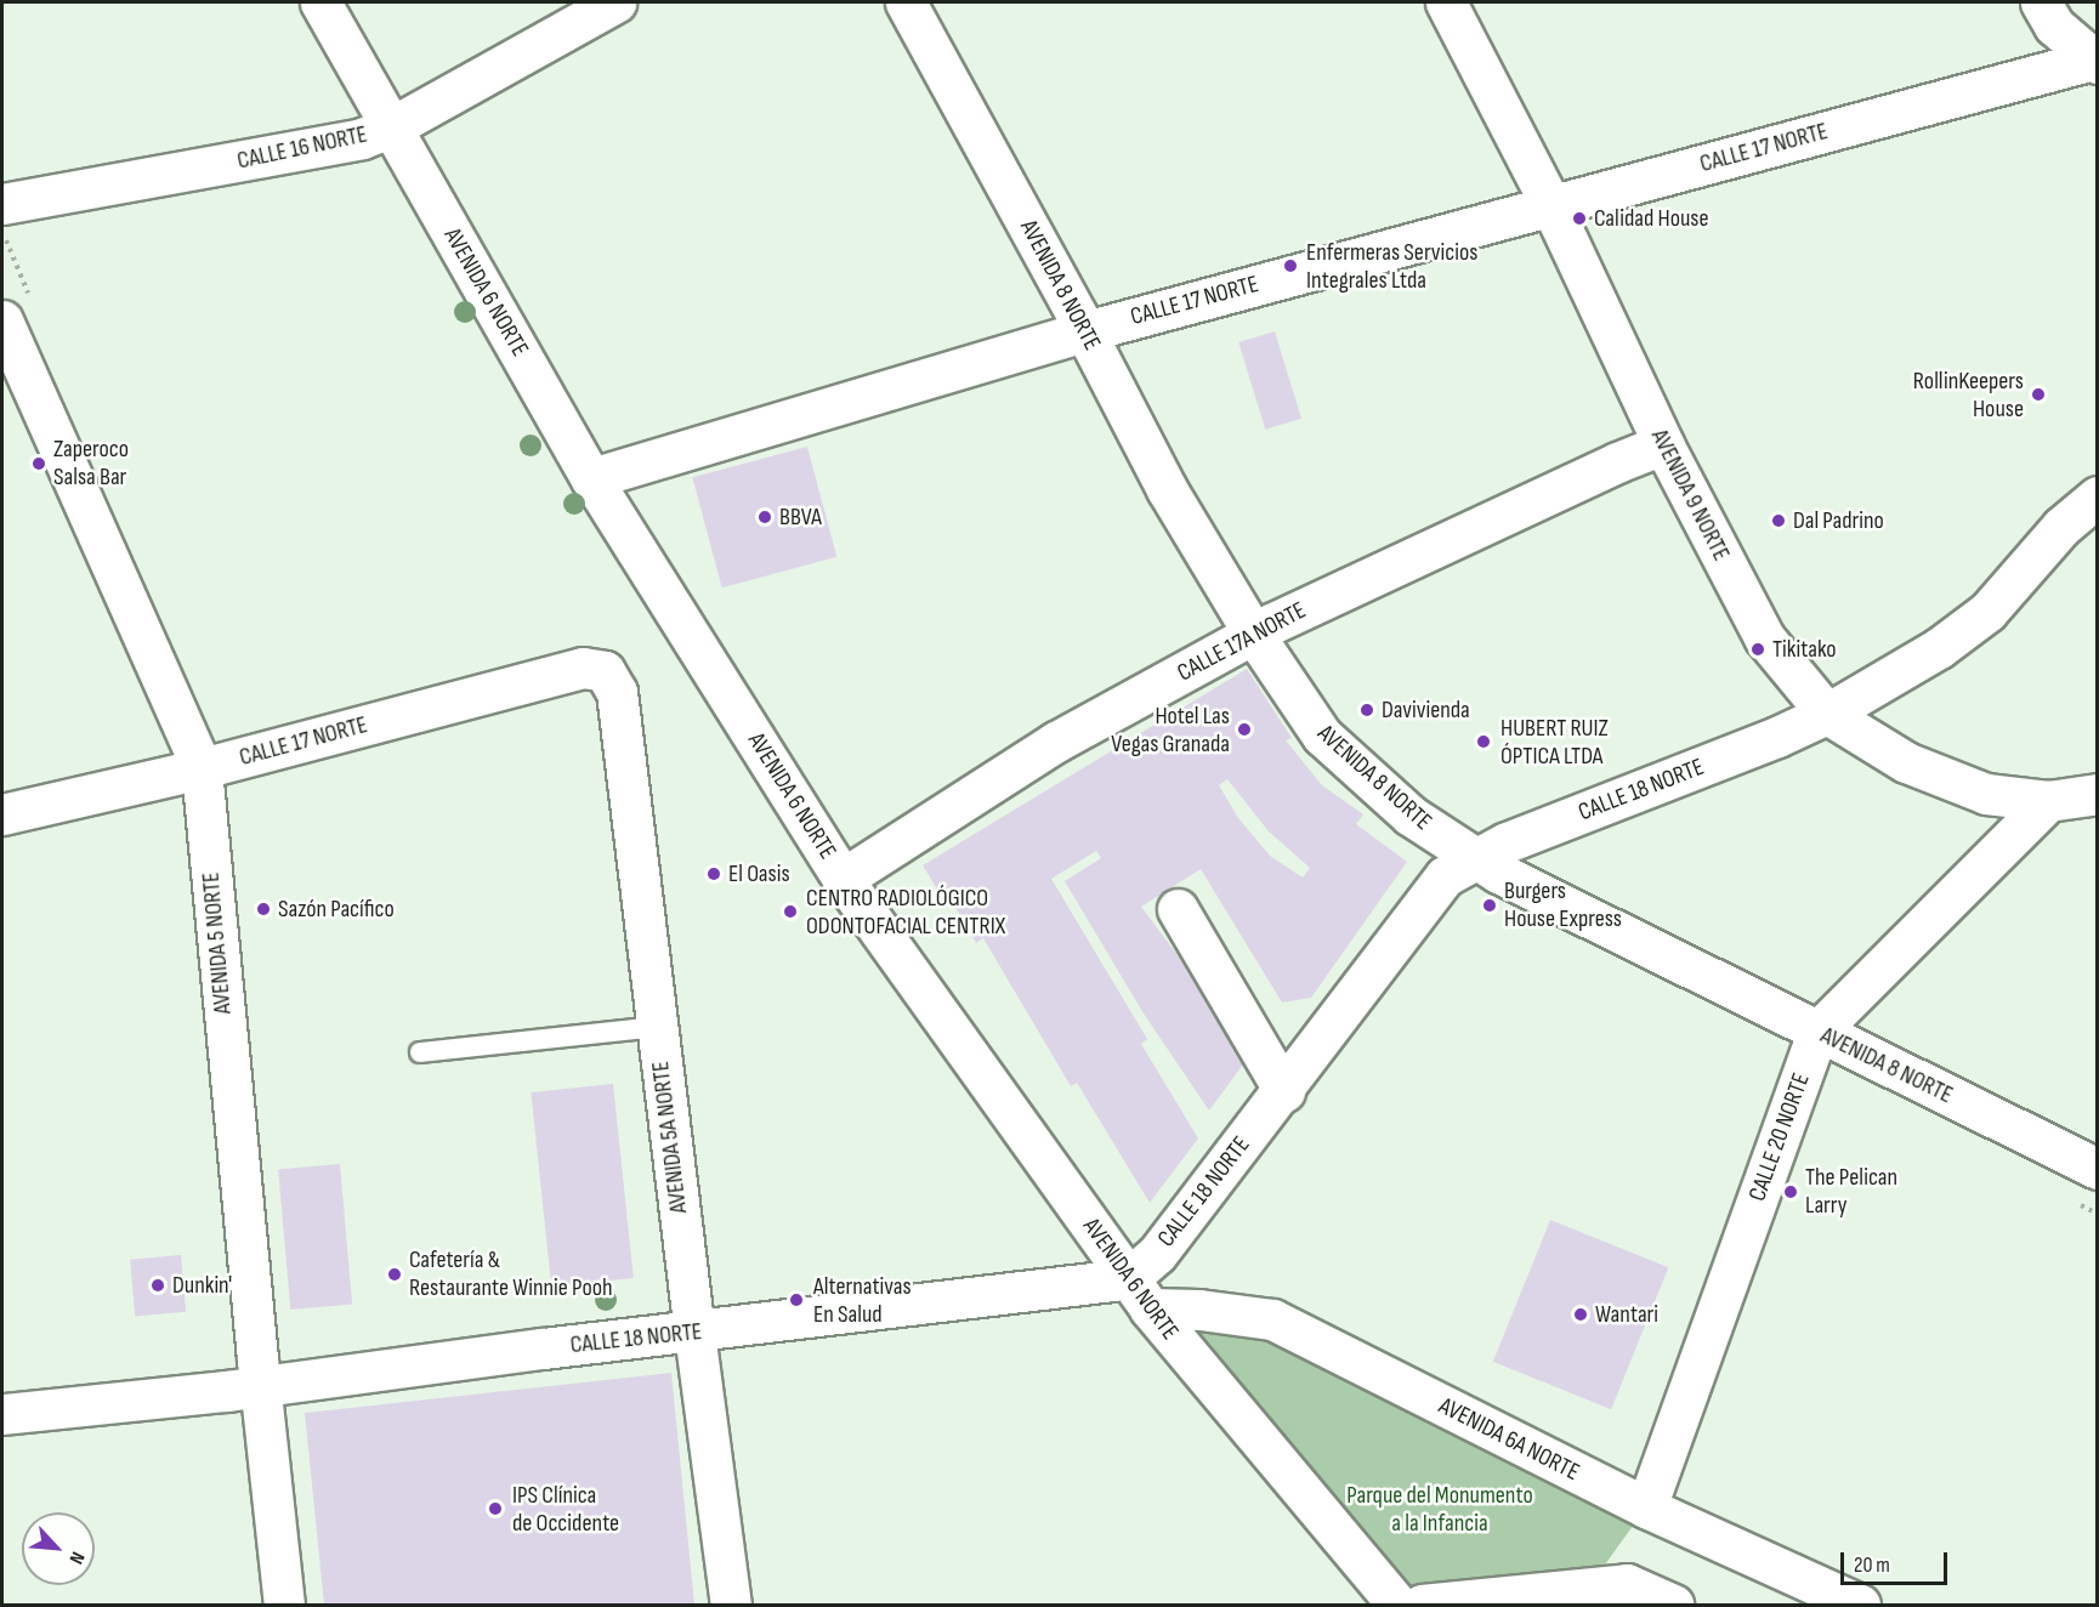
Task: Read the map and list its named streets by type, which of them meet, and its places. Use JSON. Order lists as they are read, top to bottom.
{
  "streets": {
    "street": [
      "CALLE 16 NORTE",
      "CALLE 17 NORTE",
      "AVENIDA 8 NORTE",
      "AVENIDA 6 NORTE",
      "AVENIDA 9 NORTE",
      "CALLE 17A NORTE",
      "CALLE 18 NORTE",
      "AVENIDA 5 NORTE",
      "AVENIDA 5A NORTE",
      "CALLE 20 NORTE",
      "AVENIDA 6A NORTE"
    ]
  },
  "crossings": [
    ["CALLE 16 NORTE", "AVENIDA 6 NORTE"],
    ["CALLE 17 NORTE", "AVENIDA 8 NORTE"],
    ["CALLE 17 NORTE", "AVENIDA 6 NORTE"],
    ["CALLE 17 NORTE", "AVENIDA 9 NORTE"],
    ["CALLE 17 NORTE", "AVENIDA 5 NORTE"],
    ["CALLE 17 NORTE", "AVENIDA 5A NORTE"],
    ["AVENIDA 8 NORTE", "CALLE 17A NORTE"],
    ["AVENIDA 8 NORTE", "CALLE 18 NORTE"],
    ["AVENIDA 8 NORTE", "CALLE 20 NORTE"],
    ["AVENIDA 6 NORTE", "CALLE 17A NORTE"],
    ["AVENIDA 6 NORTE", "CALLE 18 NORTE"],
    ["AVENIDA 6 NORTE", "AVENIDA 6A NORTE"],
    ["AVENIDA 9 NORTE", "CALLE 17A NORTE"],
    ["AVENIDA 9 NORTE", "CALLE 18 NORTE"],
    ["AVENIDA 9 NORTE", "CALLE 20 NORTE"],
    ["CALLE 18 NORTE", "AVENIDA 5 NORTE"],
    ["CALLE 18 NORTE", "AVENIDA 5A NORTE"],
    ["CALLE 18 NORTE", "AVENIDA 6A NORTE"],
    ["CALLE 20 NORTE", "AVENIDA 6A NORTE"]
  ],
  "parks": ["Parque del Monumento a la Infancia"],
  "places": [
    "Calidad House",
    "Enfermeras Servicios Integrales Ltda",
    "RollinKeepers House",
    "Zaperoco Salsa Bar",
    "BBVA",
    "Dal Padrino",
    "Tikitako",
    "Davivienda",
    "Hotel Las Vegas Granada",
    "HUBERT RUIZ ÓPTICA LTDA",
    "El Oasis",
    "Burgers House Express",
    "Sazón Pacífico",
    "CENTRO RADIOLÓGICO ODONTOFACIAL CENTRIX",
    "The Pelican Larry",
    "Cafetería & Restaurante Winnie Pooh",
    "Dunkin'",
    "Alternativas En Salud",
    "Wantari",
    "IPS Clínica de Occidente"
  ],
  "scale_bar": "20 m",
  "north": "bottom right"
}
